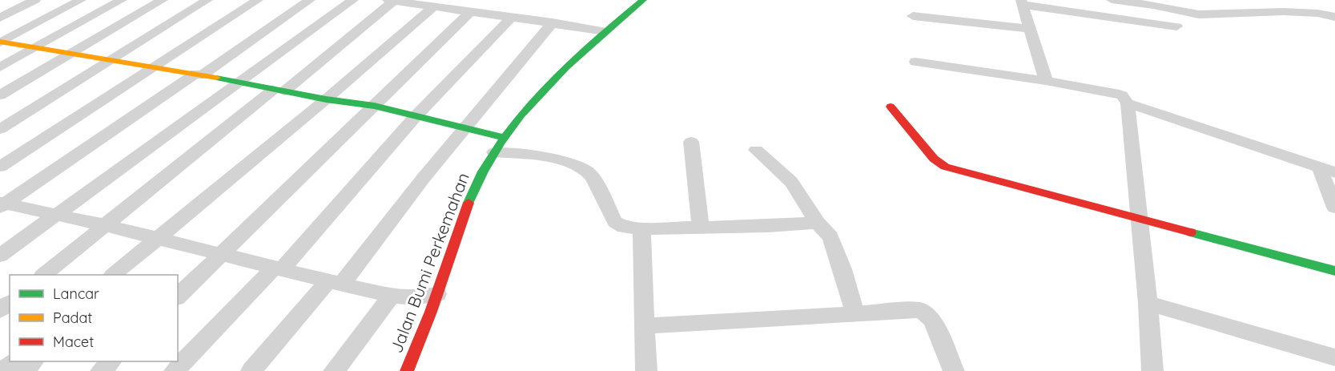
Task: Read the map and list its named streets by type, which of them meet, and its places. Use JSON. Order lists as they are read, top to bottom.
{
  "streets": {
    "street": ["Jalan Bumi Perkemahan"]
  },
  "legend": ["Lancar", "Padat", "Macet"]
}
